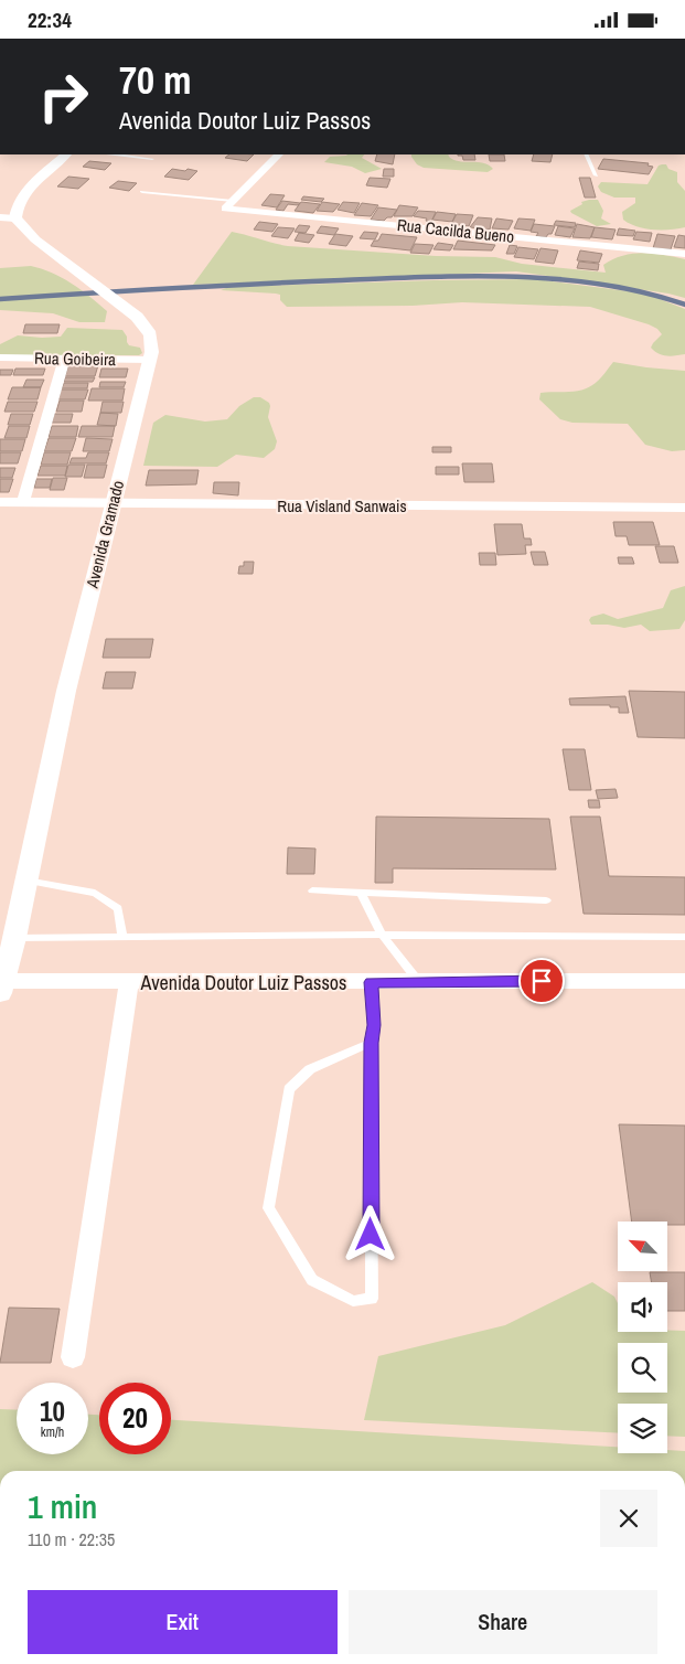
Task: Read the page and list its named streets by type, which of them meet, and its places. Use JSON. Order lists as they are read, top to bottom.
{
  "streets": {
    "street": [
      "Rua Cacilda Bueno",
      "Rua Goibeira",
      "Rua Visland Sanwais",
      "Avenida Gramado",
      "Avenida Doutor Luiz Passos"
    ]
  },
  "crossings": [
    ["Rua Goibeira", "Avenida Gramado"],
    ["Rua Visland Sanwais", "Avenida Gramado"],
    ["Avenida Gramado", "Avenida Doutor Luiz Passos"]
  ],
  "north": "top left",
  "page": {
    "status": "22:34",
    "turn": ["70 m", "Avenida Doutor Luiz Passos"],
    "speed": "10 km/h",
    "limit": "20",
    "heading": ["1 min", "110 m · 22:35"],
    "buttons": ["Exit", "Share"]
  }
}
